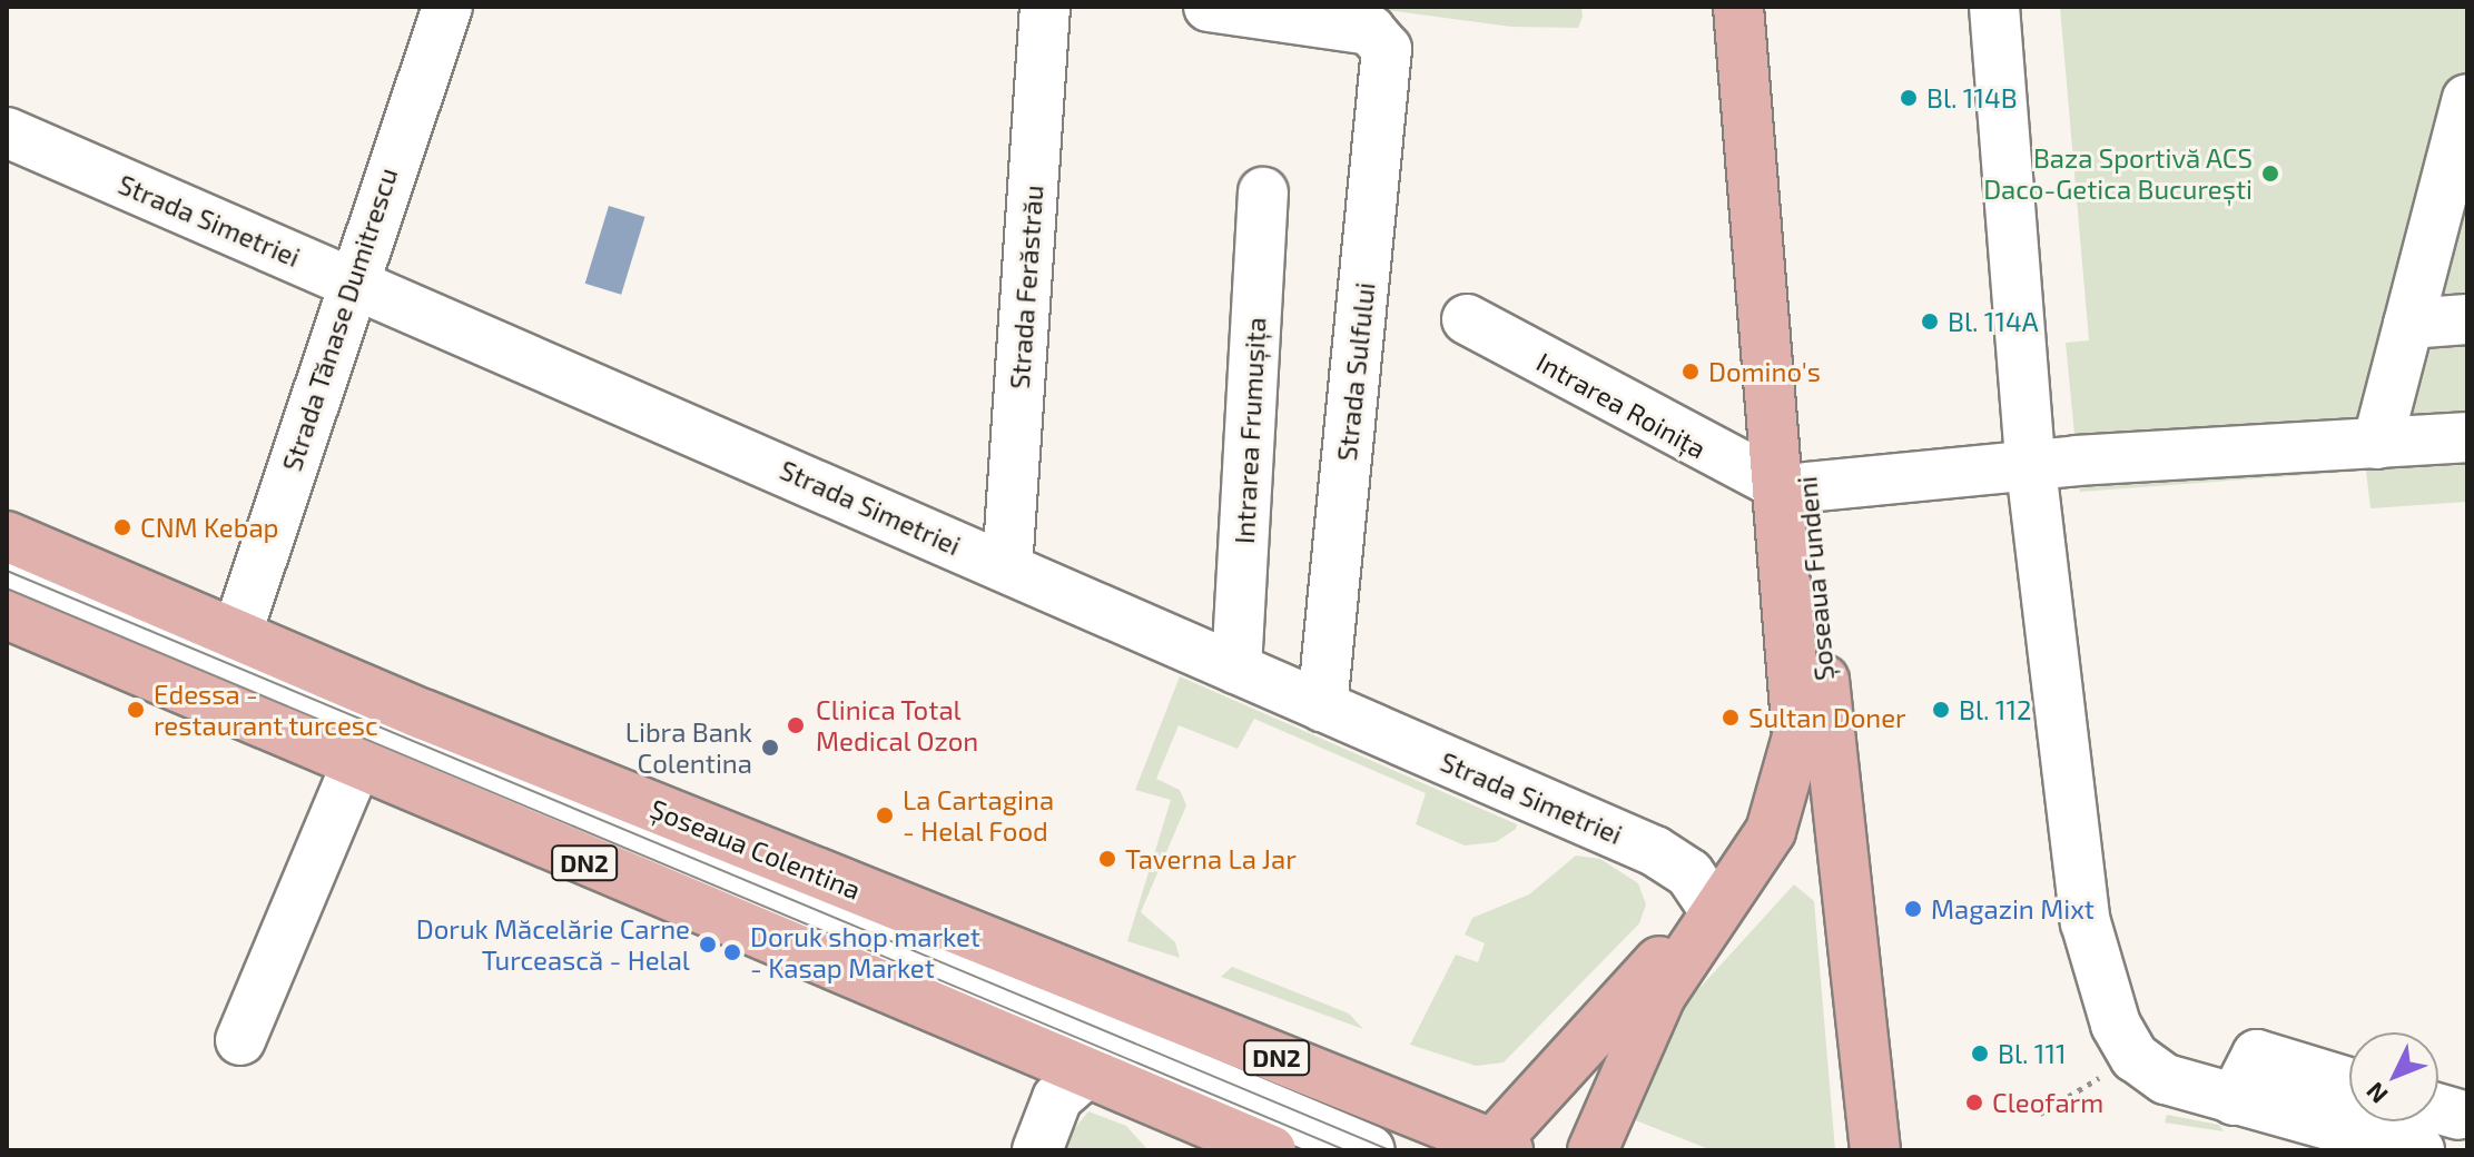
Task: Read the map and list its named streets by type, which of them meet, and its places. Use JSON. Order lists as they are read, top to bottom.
{
  "streets": {
    "main road": ["Șoseaua Fundeni", "Șoseaua Colentina", "DN2"],
    "street": [
      "Strada Simetriei",
      "Strada Ferăstrău",
      "Strada Tănase Dumitrescu",
      "Strada Sulfului",
      "Intrarea Roinița",
      "Intrarea Frumușița"
    ]
  },
  "crossings": [
    ["Strada Simetriei", "Strada Ferăstrău"],
    ["Strada Simetriei", "Strada Tănase Dumitrescu"],
    ["Strada Simetriei", "Strada Sulfului"],
    ["Strada Simetriei", "Intrarea Frumușița"],
    ["Strada Simetriei", "Șoseaua Fundeni"],
    ["Strada Tănase Dumitrescu", "Șoseaua Colentina"],
    ["Intrarea Roinița", "Șoseaua Fundeni"],
    ["Șoseaua Fundeni", "Șoseaua Colentina"]
  ],
  "places": [
    "Bl. 114B",
    "Baza Sportivă ACS Daco-Getica București",
    "Bl. 114A",
    "Domino's",
    "CNM Kebap",
    "Edessa - restaurant turcesc",
    "Bl. 112",
    "Sultan Doner",
    "Clinica Total Medical Ozon",
    "Libra Bank Colentina",
    "La Cartagina - Helal Food",
    "Taverna La Jar",
    "Magazin Mixt",
    "Doruk Măcelărie Carne Turcească - Helal",
    "Doruk shop market - Kasap Market",
    "Bl. 111",
    "Cleofarm"
  ],
  "north": "bottom left"
}
